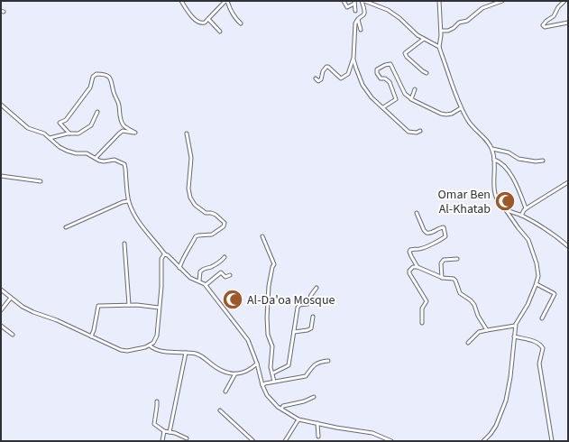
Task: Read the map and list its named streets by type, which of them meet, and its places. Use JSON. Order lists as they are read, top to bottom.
{
  "places": {
    "mosque": ["Omar Ben Al-Khatab", "Al-Da'oa Mosque"]
  }
}
